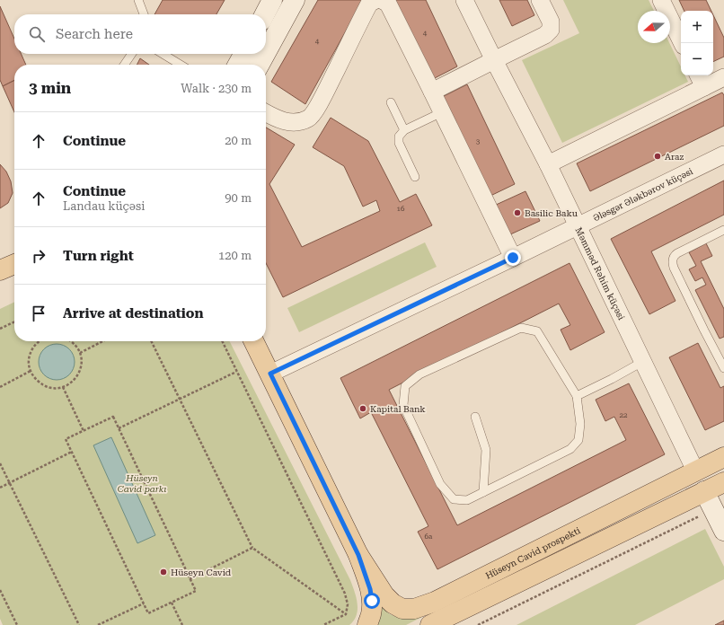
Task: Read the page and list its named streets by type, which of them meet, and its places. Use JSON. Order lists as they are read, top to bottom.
{
  "streets": {
    "main road": ["Hüseyn Cavid prospekti"],
    "street": ["Ələsgər Ələkbərov küçəsi", "Məmməd Rəhim küçəsi"]
  },
  "crossings": [
    ["Ələsgər Ələkbərov küçəsi", "Məmməd Rəhim küçəsi"],
    ["Məmməd Rəhim küçəsi", "Hüseyn Cavid prospekti"]
  ],
  "parks": ["Hüseyn Cavid parkı"],
  "places": [
    "Araz",
    "Basilic Baku",
    "Kapital Bank",
    "Hüseyn Cavid"
  ],
  "house_numbers": [
    "4",
    "4",
    "3",
    "16",
    "22",
    "6a"
  ],
  "north": "left",
  "page": {
    "map_buttons": ["+", "−"],
    "search": "Search here",
    "heading": ["3 min", "Walk · 230 m"],
    "list": [
      ["Continue", "20 m"],
      ["Continue", "Landau küçəsi", "90 m"],
      ["Turn right", "120 m"],
      "Arrive at destination"
    ]
  }
}
